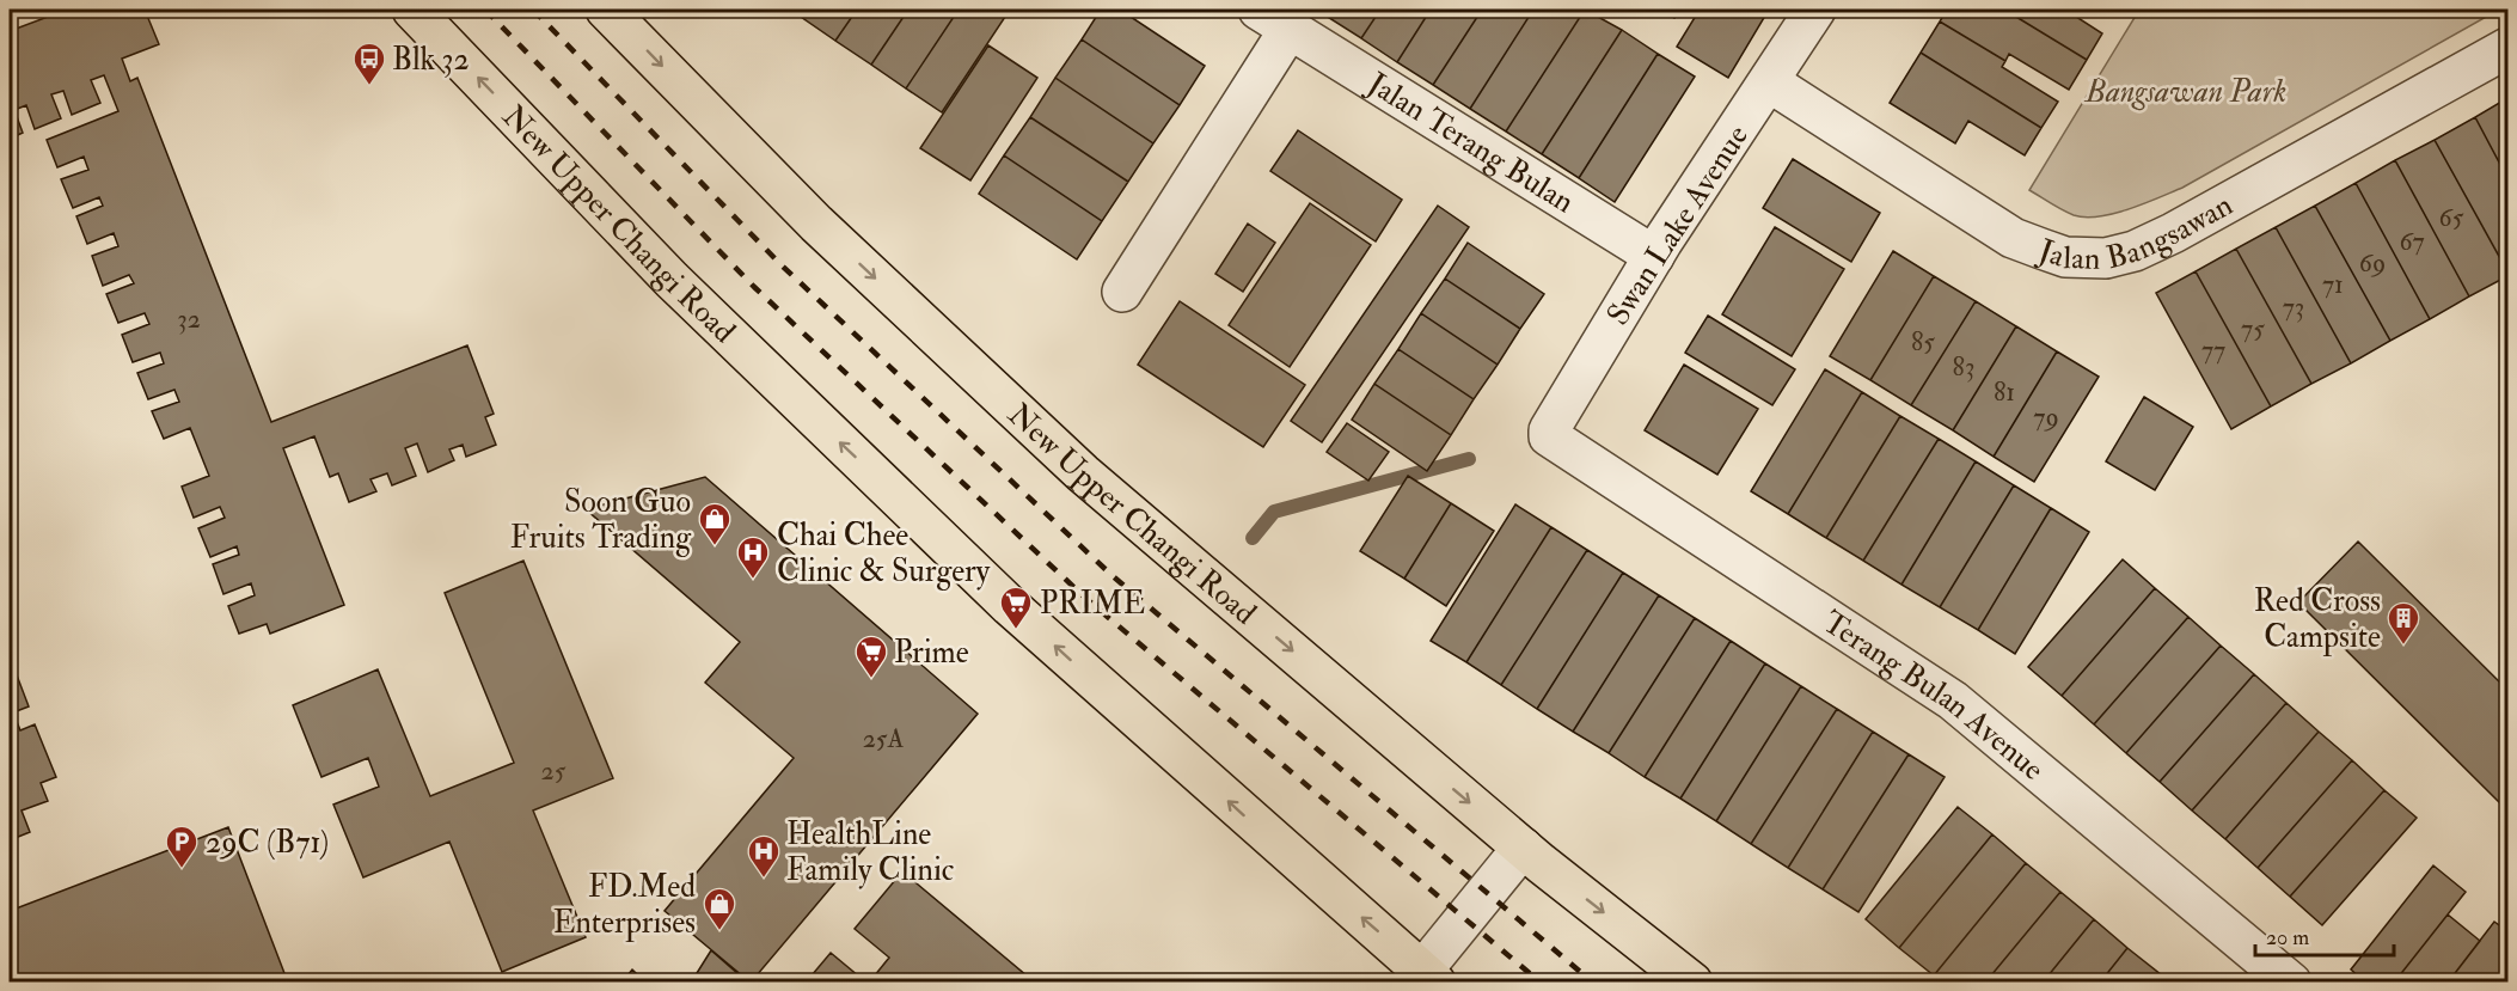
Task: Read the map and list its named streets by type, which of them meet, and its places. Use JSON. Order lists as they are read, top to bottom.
{
  "streets": {
    "main road": ["New Upper Changi Road"],
    "street": [
      "Jalan Terang Bulan",
      "Jalan Bangsawan",
      "Swan Lake Avenue",
      "Terang Bulan Avenue"
    ]
  },
  "crossings": [
    ["Jalan Terang Bulan", "Swan Lake Avenue"],
    ["Jalan Bangsawan", "Swan Lake Avenue"],
    ["Swan Lake Avenue", "Terang Bulan Avenue"]
  ],
  "parks": ["Bangsawan Park"],
  "places": {
    "bus stop": ["Blk 32"],
    "shop": ["Soon Guo Fruits Trading", "FD.Med Enterprises"],
    "hospital": ["Chai Chee Clinic & Surgery", "HealthLine Family Clinic"],
    "supermarket": ["PRIME", "Prime"],
    "building": ["Red Cross Campsite"],
    "parking": ["29C (B71)"]
  },
  "house_numbers": [
    "65",
    "67",
    "69",
    "71",
    "73",
    "32",
    "75",
    "85",
    "77",
    "83",
    "81",
    "79",
    "25A",
    "25"
  ],
  "scale_bar": "20 m"
}
